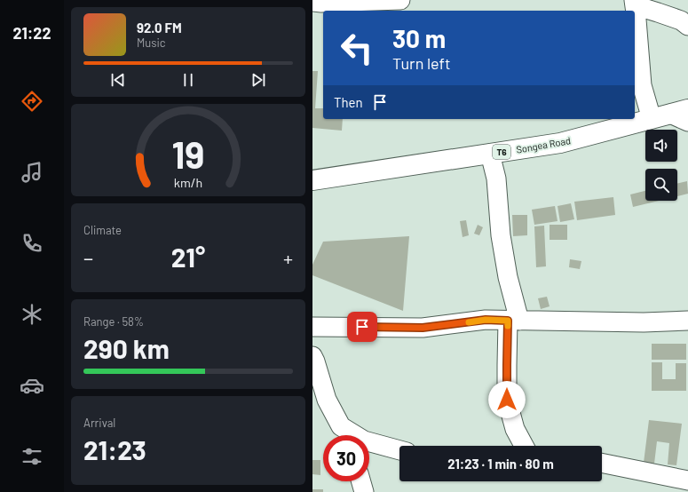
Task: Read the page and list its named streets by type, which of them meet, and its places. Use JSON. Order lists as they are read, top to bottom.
{
  "streets": {
    "highway": ["Songea Road", "T6"]
  },
  "page": {
    "tabs": "21:22",
    "turn": ["30 m", "Turn left"],
    "song": ["92.0 FM", "Music"],
    "then": "Then",
    "tile": [
      "Climate",
      ["Range · 58%", "290 km"],
      ["Arrival", "21:23"]
    ],
    "heat": ["−", "21°", "+"],
    "limit": "30",
    "trip": "21:23 · 1 min · 80 m",
    "gauge": ["19", "km/h"]
  }
}
